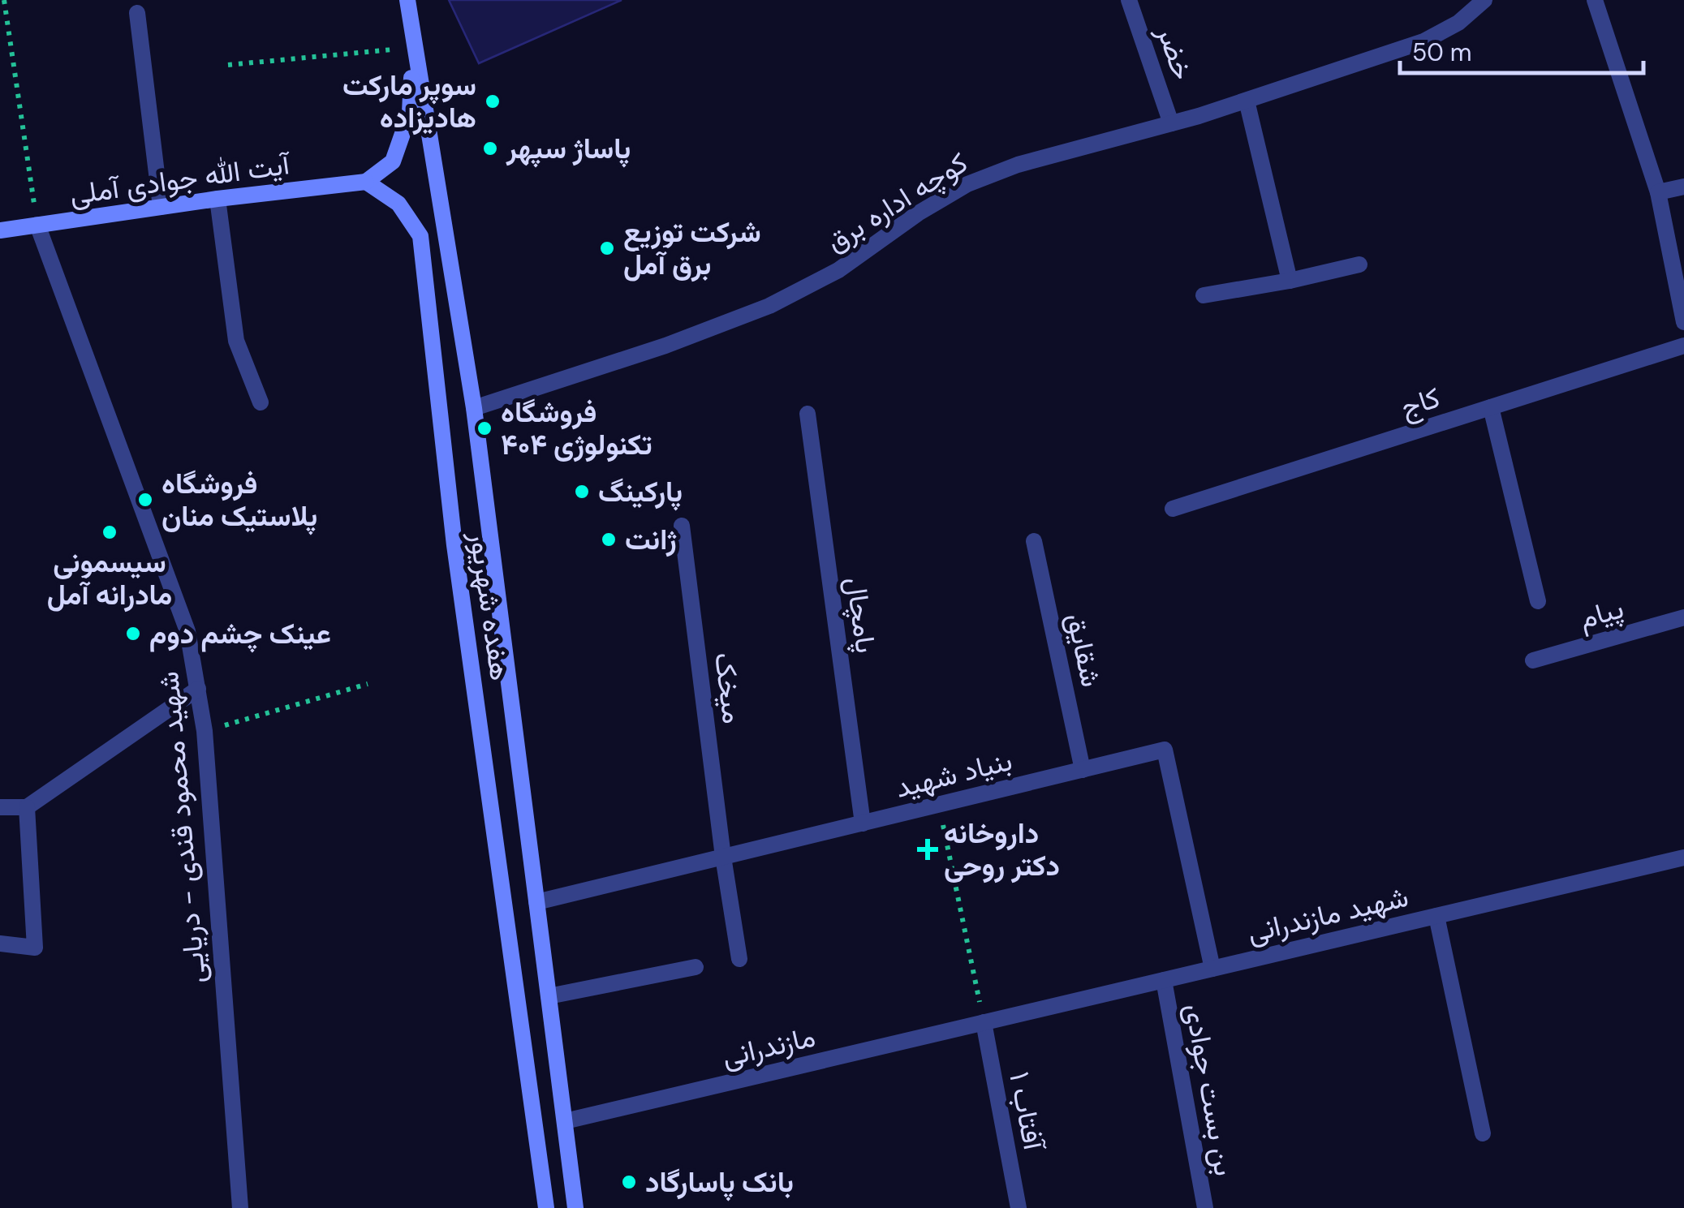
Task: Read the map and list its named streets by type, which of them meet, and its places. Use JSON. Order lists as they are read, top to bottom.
{
  "streets": {
    "main road": ["آیت الله جوادی آملی", "هفده شهریور"],
    "street": [
      "خضر",
      "کوچه اداره برق",
      "کاج",
      "پیام",
      "پامچال",
      "شقایق",
      "میخک",
      "بنیاد شهید",
      "شهید محمود قندی - دریایی",
      "شهید مازندرانی",
      "مازندرانی",
      "بن بست جوادی",
      "آفتاب ۱"
    ]
  },
  "crossings": [
    ["خضر", "کوچه اداره برق"],
    ["آیت الله جوادی آملی", "هفده شهریور"],
    ["آیت الله جوادی آملی", "شهید محمود قندی - دریایی"],
    ["کوچه اداره برق", "هفده شهریور"],
    ["هفده شهریور", "بنیاد شهید"],
    ["هفده شهریور", "مازندرانی"],
    ["پامچال", "بنیاد شهید"],
    ["شقایق", "بنیاد شهید"],
    ["میخک", "بنیاد شهید"],
    ["بنیاد شهید", "شهید مازندرانی"],
    ["شهید مازندرانی", "مازندرانی"],
    ["شهید مازندرانی", "بن بست جوادی"],
    ["شهید مازندرانی", "آفتاب ۱"],
    ["مازندرانی", "آفتاب ۱"]
  ],
  "places": {
    "other": [
      "سوپر مارکت هادیزاده",
      "پاساژ سپهر",
      "شرکت توزیع برق آمل",
      "فروشگاه تکنولوژی ۴۰۴",
      "پارکینگ",
      "فروشگاه پلاستیک منان",
      "سیسمونی مادرانه آمل",
      "ژانت",
      "عینک چشم دوم",
      "بانک پاسارگاد"
    ],
    "health": ["داروخانه دکتر روحی"]
  },
  "scale_bar": "50 m"
}
